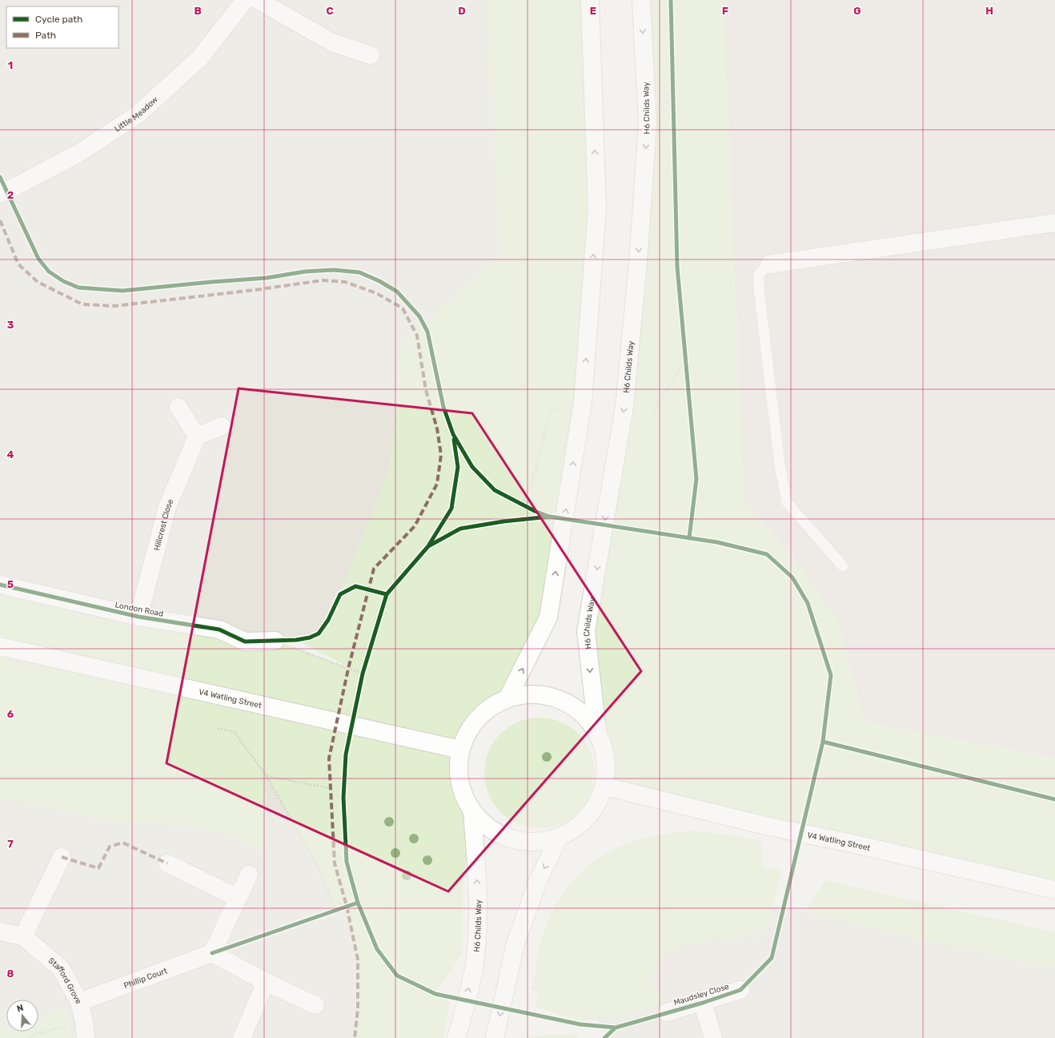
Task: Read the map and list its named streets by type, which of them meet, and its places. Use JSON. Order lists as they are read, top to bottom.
{
  "streets": {
    "street": [
      "H6 Childs Way",
      "Little Meadow",
      "Hillcrest Close",
      "London Road",
      "V4 Watling Street",
      "Phillip Court",
      "Stafford Grove",
      "Maudsley Close"
    ]
  },
  "crossings": [
    ["Hillcrest Close", "London Road"],
    ["Phillip Court", "Stafford Grove"]
  ],
  "legend": ["Cycle path", "Path"],
  "north": "top",
  "grid": {
    "columns": [
      "B",
      "C",
      "D",
      "E",
      "F",
      "G",
      "H"
    ],
    "rows": [
      "1",
      "2",
      "3",
      "4",
      "5",
      "6",
      "7",
      "8"
    ]
  }
}
